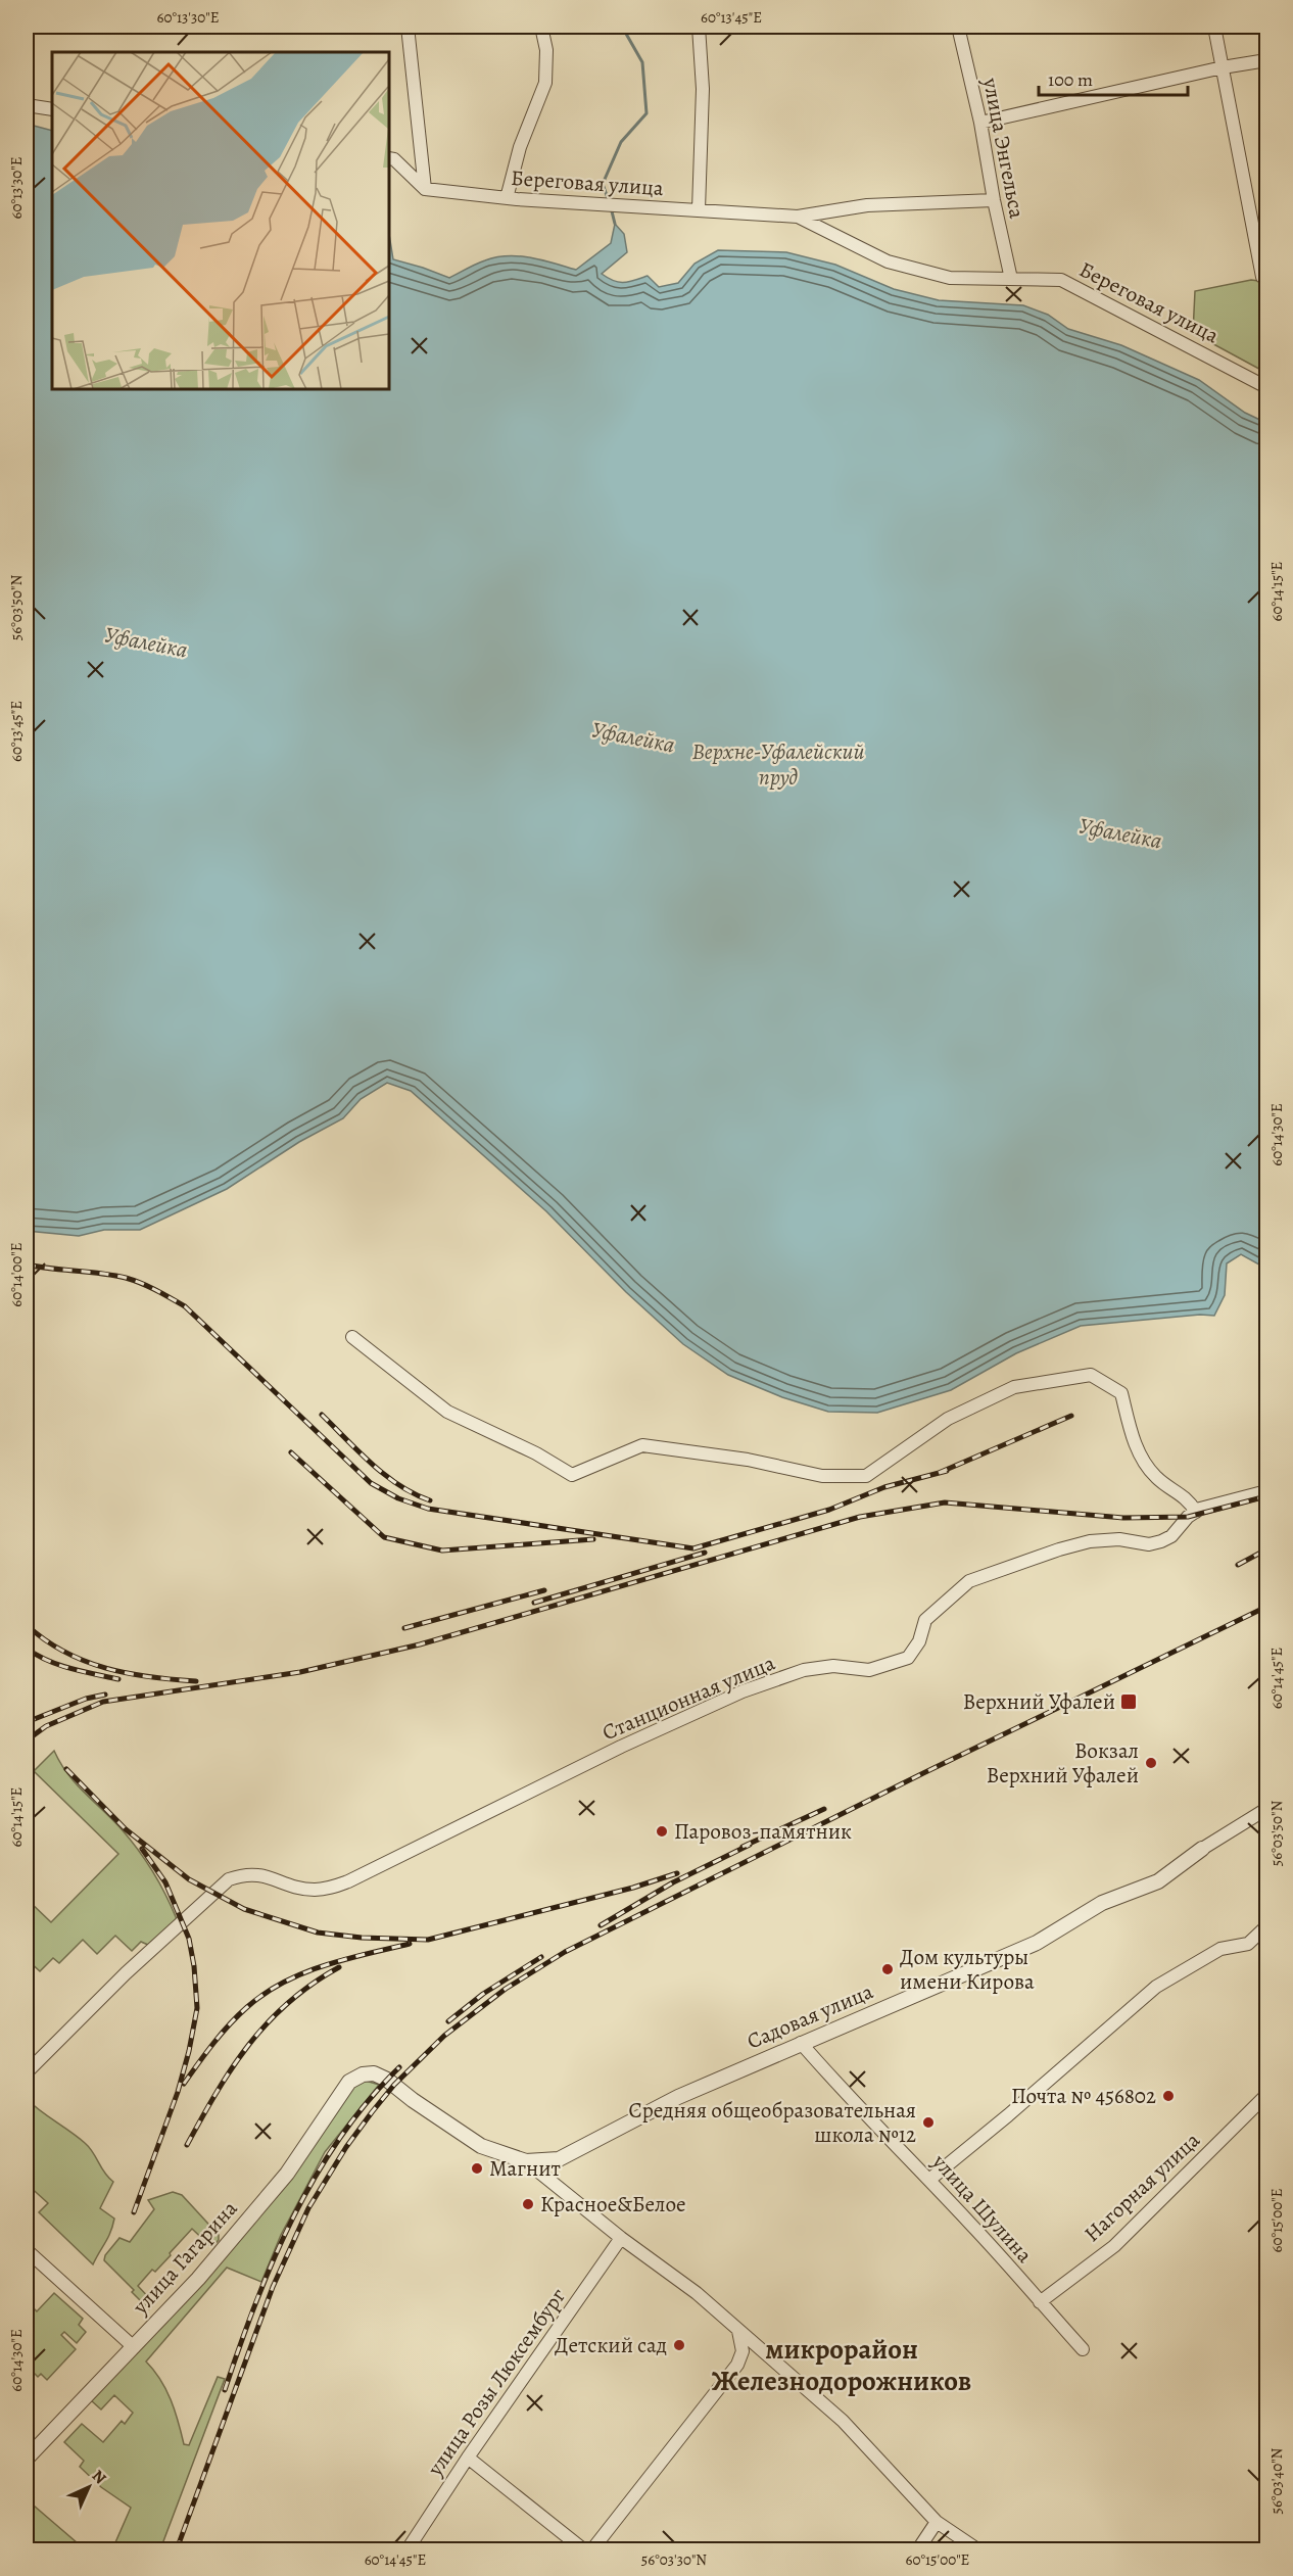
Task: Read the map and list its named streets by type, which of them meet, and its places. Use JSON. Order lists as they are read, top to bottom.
{
  "streets": {
    "street": [
      "улица Энгельса",
      "Береговая улица",
      "Станционная улица",
      "Садовая улица",
      "Нагорная улица",
      "улица Шулина",
      "улица Гагарина",
      "улица Розы Люксембург"
    ]
  },
  "crossings": [
    ["улица Энгельса", "Береговая улица"],
    ["Садовая улица", "улица Шулина"],
    ["Садовая улица", "улица Гагарина"],
    ["Нагорная улица", "улица Шулина"]
  ],
  "districts": ["микрорайон Железнодорожников"],
  "water": ["Уфалейка", "Верхне-Уфалейский пруд"],
  "places": {
    "transit": ["Верхний Уфалей"],
    "other": [
      "Вокзал Верхний Уфалей",
      "Паровоз-памятник",
      "Дом культуры имени Кирова",
      "Почта № 456802",
      "Средняя общеобразовательная школа №12",
      "Магнит",
      "Красное&Белое",
      "Детский сад"
    ]
  },
  "scale_bar": "100 m",
  "north": "top right",
  "coordinates": [
    "60°13'30\"E",
    "60°13'45\"E",
    "60°14'15\"E",
    "56°03'50\"N",
    "60°14'30\"E",
    "60°14'00\"E",
    "60°14'45\"E",
    "60°15'00\"E",
    "56°03'40\"N",
    "56°03'30\"N"
  ]
}
